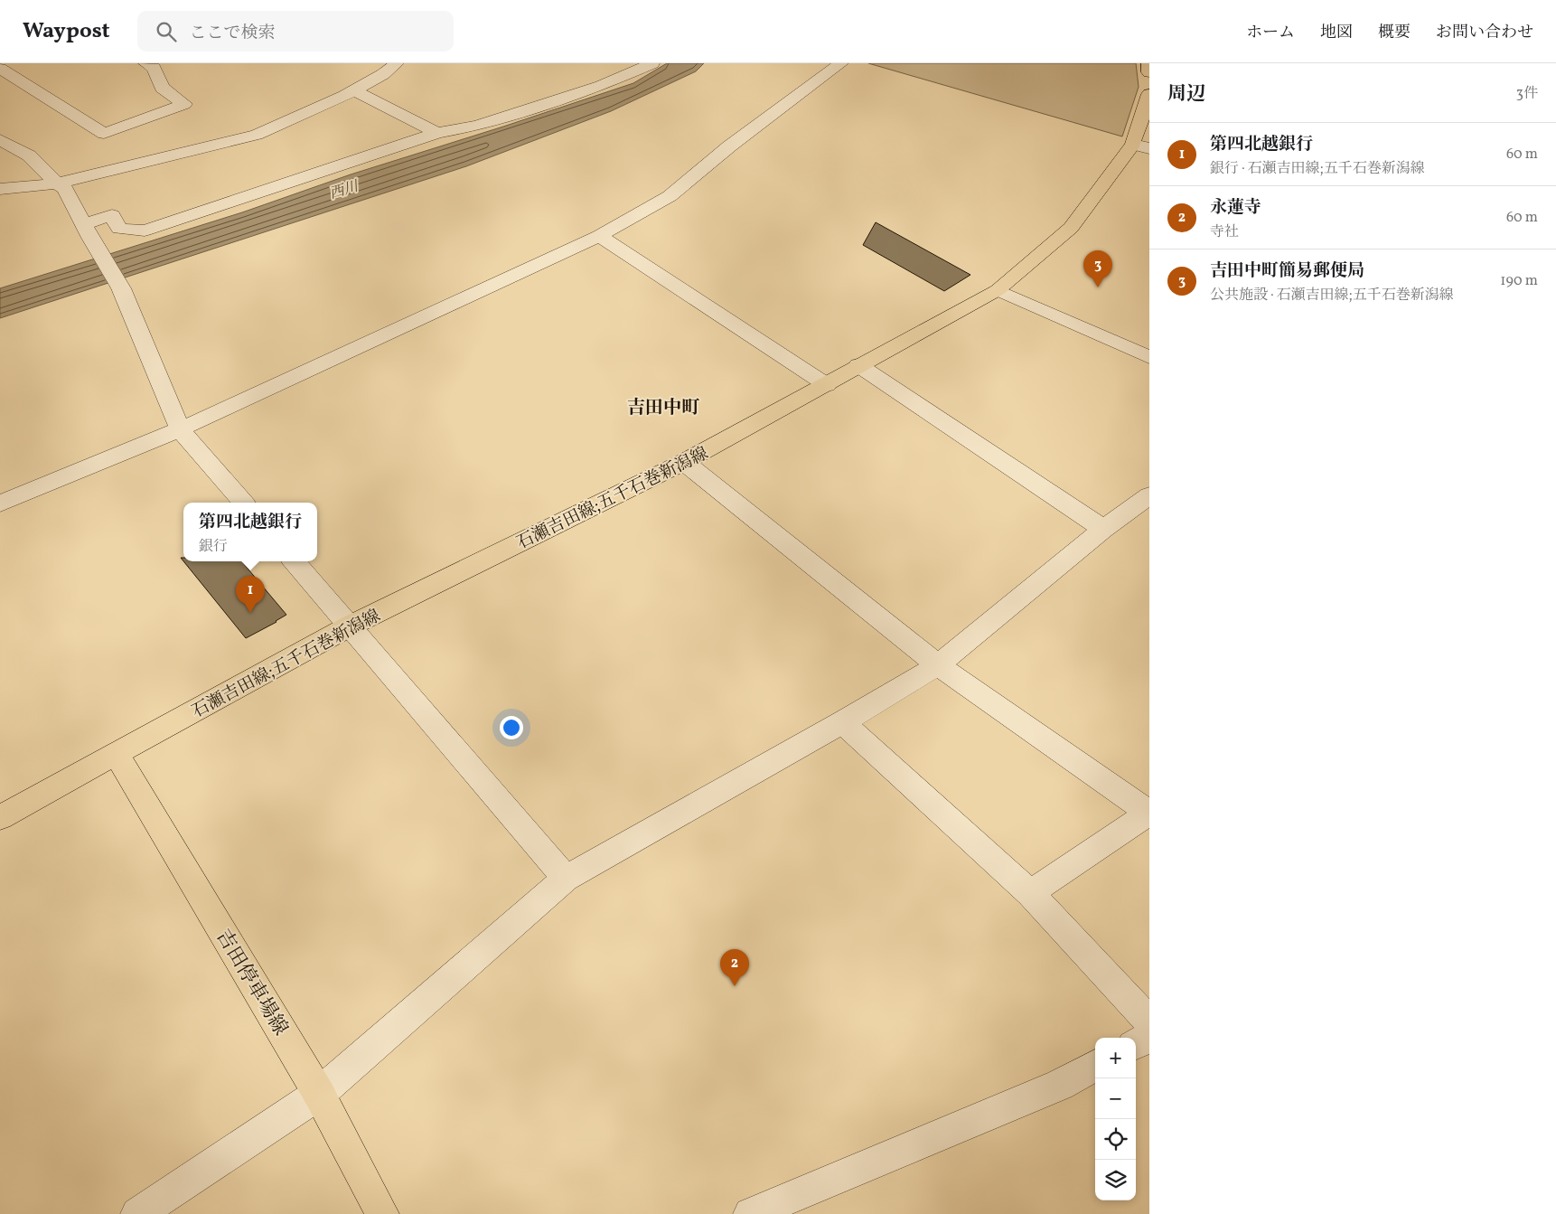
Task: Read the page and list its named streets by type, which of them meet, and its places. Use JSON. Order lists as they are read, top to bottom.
{
  "streets": {
    "main road": ["石瀬吉田線;五千石巻新潟線", "吉田停車場線"]
  },
  "crossings": [
    ["石瀬吉田線;五千石巻新潟線", "吉田停車場線"]
  ],
  "districts": ["吉田中町"],
  "water": ["西川"],
  "page": {
    "header": "Waypost",
    "search": "ここで検索",
    "nav": [
      "ホーム",
      "地図",
      "概要",
      "お問い合わせ"
    ],
    "heading": ["周辺", "3件"],
    "list": [
      {
        "mark": "1",
        "name": "第四北越銀行",
        "note": "銀行 · 石瀬吉田線;五千石巻新潟線",
        "value": "60 m"
      },
      {
        "mark": "2",
        "name": "永蓮寺",
        "note": "寺社",
        "value": "60 m"
      },
      {
        "mark": "3",
        "name": "吉田中町簡易郵便局",
        "note": "公共施設 · 石瀬吉田線;五千石巻新潟線",
        "value": "190 m"
      }
    ],
    "pins": ["3", "1", "2"],
    "popup": ["第四北越銀行", "銀行"],
    "map_buttons": ["+", "−"]
  }
}
